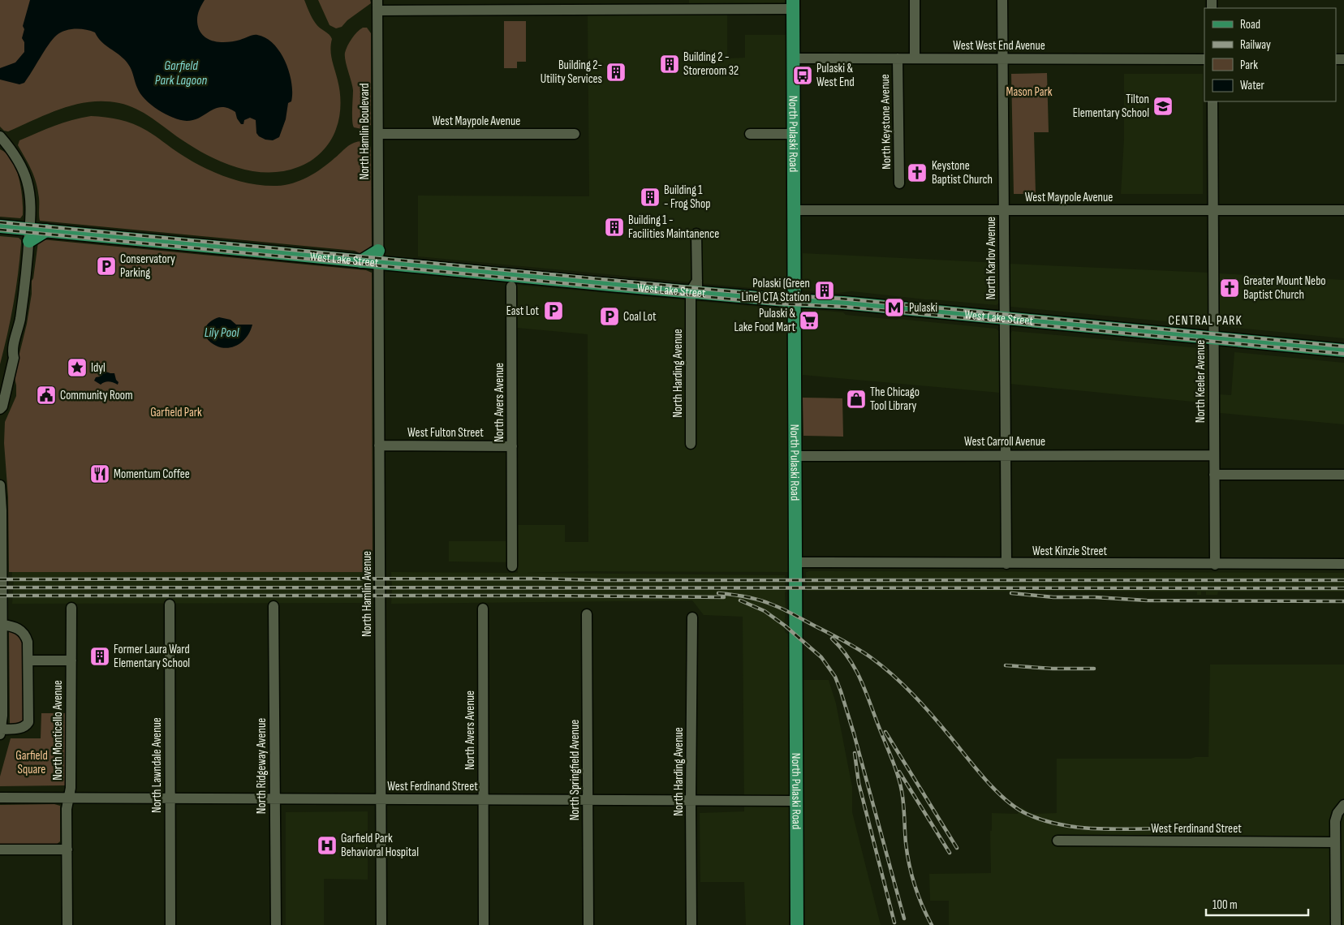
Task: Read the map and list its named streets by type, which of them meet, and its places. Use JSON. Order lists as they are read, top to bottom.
{
  "streets": {
    "main road": ["North Pulaski Road", "West Lake Street"],
    "street": [
      "West West End Avenue",
      "West Maypole Avenue",
      "North Keystone Avenue",
      "North Hamlin Boulevard",
      "North Karlov Avenue",
      "North Harding Avenue",
      "North Keeler Avenue",
      "North Avers Avenue",
      "West Fulton Street",
      "West Carroll Avenue",
      "West Kinzie Street",
      "North Hamlin Avenue",
      "North Monticello Avenue",
      "North Lawndale Avenue",
      "North Ridgeway Avenue",
      "North Springfield Avenue",
      "West Ferdinand Street"
    ]
  },
  "crossings": [
    ["West West End Avenue", "North Keystone Avenue"],
    ["West West End Avenue", "North Pulaski Road"],
    ["West West End Avenue", "North Karlov Avenue"],
    ["West Maypole Avenue", "North Hamlin Boulevard"],
    ["West Maypole Avenue", "North Pulaski Road"],
    ["West Maypole Avenue", "North Karlov Avenue"],
    ["West Maypole Avenue", "North Keeler Avenue"],
    ["North Hamlin Boulevard", "West Lake Street"],
    ["North Hamlin Boulevard", "North Hamlin Avenue"],
    ["North Pulaski Road", "West Lake Street"],
    ["North Pulaski Road", "West Carroll Avenue"],
    ["North Pulaski Road", "West Kinzie Street"],
    ["North Pulaski Road", "West Ferdinand Street"],
    ["North Karlov Avenue", "West Lake Street"],
    ["North Karlov Avenue", "West Carroll Avenue"],
    ["North Karlov Avenue", "West Kinzie Street"],
    ["West Lake Street", "North Harding Avenue"],
    ["West Lake Street", "North Keeler Avenue"],
    ["West Lake Street", "North Avers Avenue"],
    ["West Lake Street", "North Hamlin Avenue"],
    ["North Harding Avenue", "West Ferdinand Street"],
    ["North Keeler Avenue", "West Carroll Avenue"],
    ["North Keeler Avenue", "West Kinzie Street"],
    ["North Avers Avenue", "West Fulton Street"],
    ["North Avers Avenue", "West Ferdinand Street"],
    ["West Fulton Street", "North Hamlin Avenue"],
    ["North Hamlin Avenue", "West Ferdinand Street"],
    ["North Monticello Avenue", "West Ferdinand Street"],
    ["North Lawndale Avenue", "West Ferdinand Street"],
    ["North Ridgeway Avenue", "West Ferdinand Street"],
    ["North Springfield Avenue", "West Ferdinand Street"]
  ],
  "districts": ["CENTRAL PARK"],
  "water": ["Garfield Park Lagoon", "Lily Pool"],
  "parks": ["Mason Park", "Garfield Park", "Garfield Square"],
  "places": {
    "building": [
      "Building 2 - Storeroom 32",
      "Building 2- Utility Services",
      "Building 1 - Frog Shop",
      "Building 1 - Facilities Maintanence",
      "Polaski (Green Line) CTA Station",
      "Former Laura Ward Elementary School"
    ],
    "bus stop": ["Pulaski & West End"],
    "school or university": ["Tilton Elementary School"],
    "church": ["Keystone Baptist Church", "Greater Mount Nebo Baptist Church"],
    "parking": ["Conservatory Parking", "East Lot", "Coal Lot"],
    "metro station": ["Pulaski"],
    "supermarket": ["Pulaski & Lake Food Mart"],
    "place": ["Idyl"],
    "public building": ["Community Room"],
    "shop": ["The Chicago Tool Library"],
    "restaurant": ["Momentum Coffee"],
    "hospital": ["Garfield Park Behavioral Hospital"]
  },
  "legend": [
    "Road",
    "Railway",
    "Park",
    "Water"
  ],
  "scale_bar": "100 m"
}
